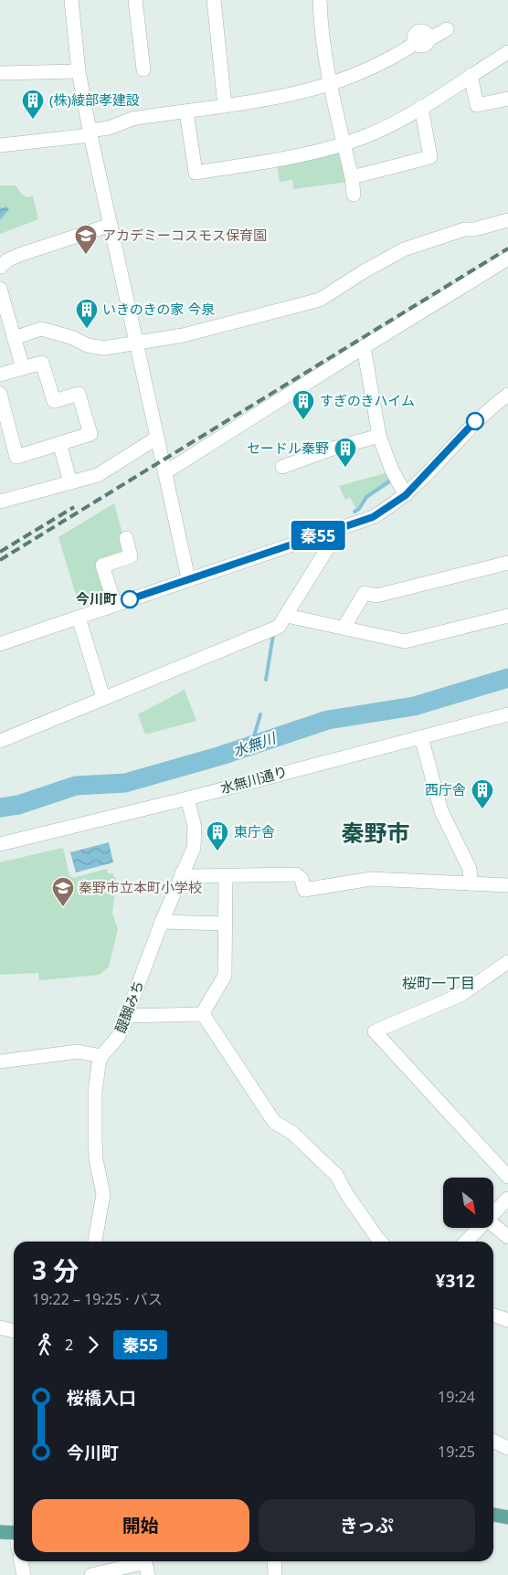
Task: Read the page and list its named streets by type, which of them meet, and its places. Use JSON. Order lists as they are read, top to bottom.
{
  "streets": {
    "street": ["水無川通り", "醍醐みち"]
  },
  "crossings": [
    ["水無川通り", "醍醐みち"]
  ],
  "districts": ["秦野市", "桜町一丁目"],
  "water": ["水無川"],
  "places": {
    "building": [
      "(株)綾部孝建設",
      "いきのきの家 今泉",
      "すぎのきハイム",
      "セードル秦野",
      "西庁舎",
      "東庁舎"
    ],
    "school or university": ["アカデミーコスモス保育園", "秦野市立本町小学校"],
    "other": ["今川町"]
  },
  "lines": ["bus line 秦55"],
  "north": "bottom right",
  "page": {
    "on_map": "秦55",
    "heading": ["3 分", "19:22 – 19:25 · バス", "¥312"],
    "legs": ["2", "秦55"],
    "list": [
      {
        "name": "桜橋入口",
        "value": "19:24"
      },
      {
        "name": "今川町",
        "value": "19:25"
      }
    ],
    "buttons": ["開始", "きっぷ"]
  }
}
